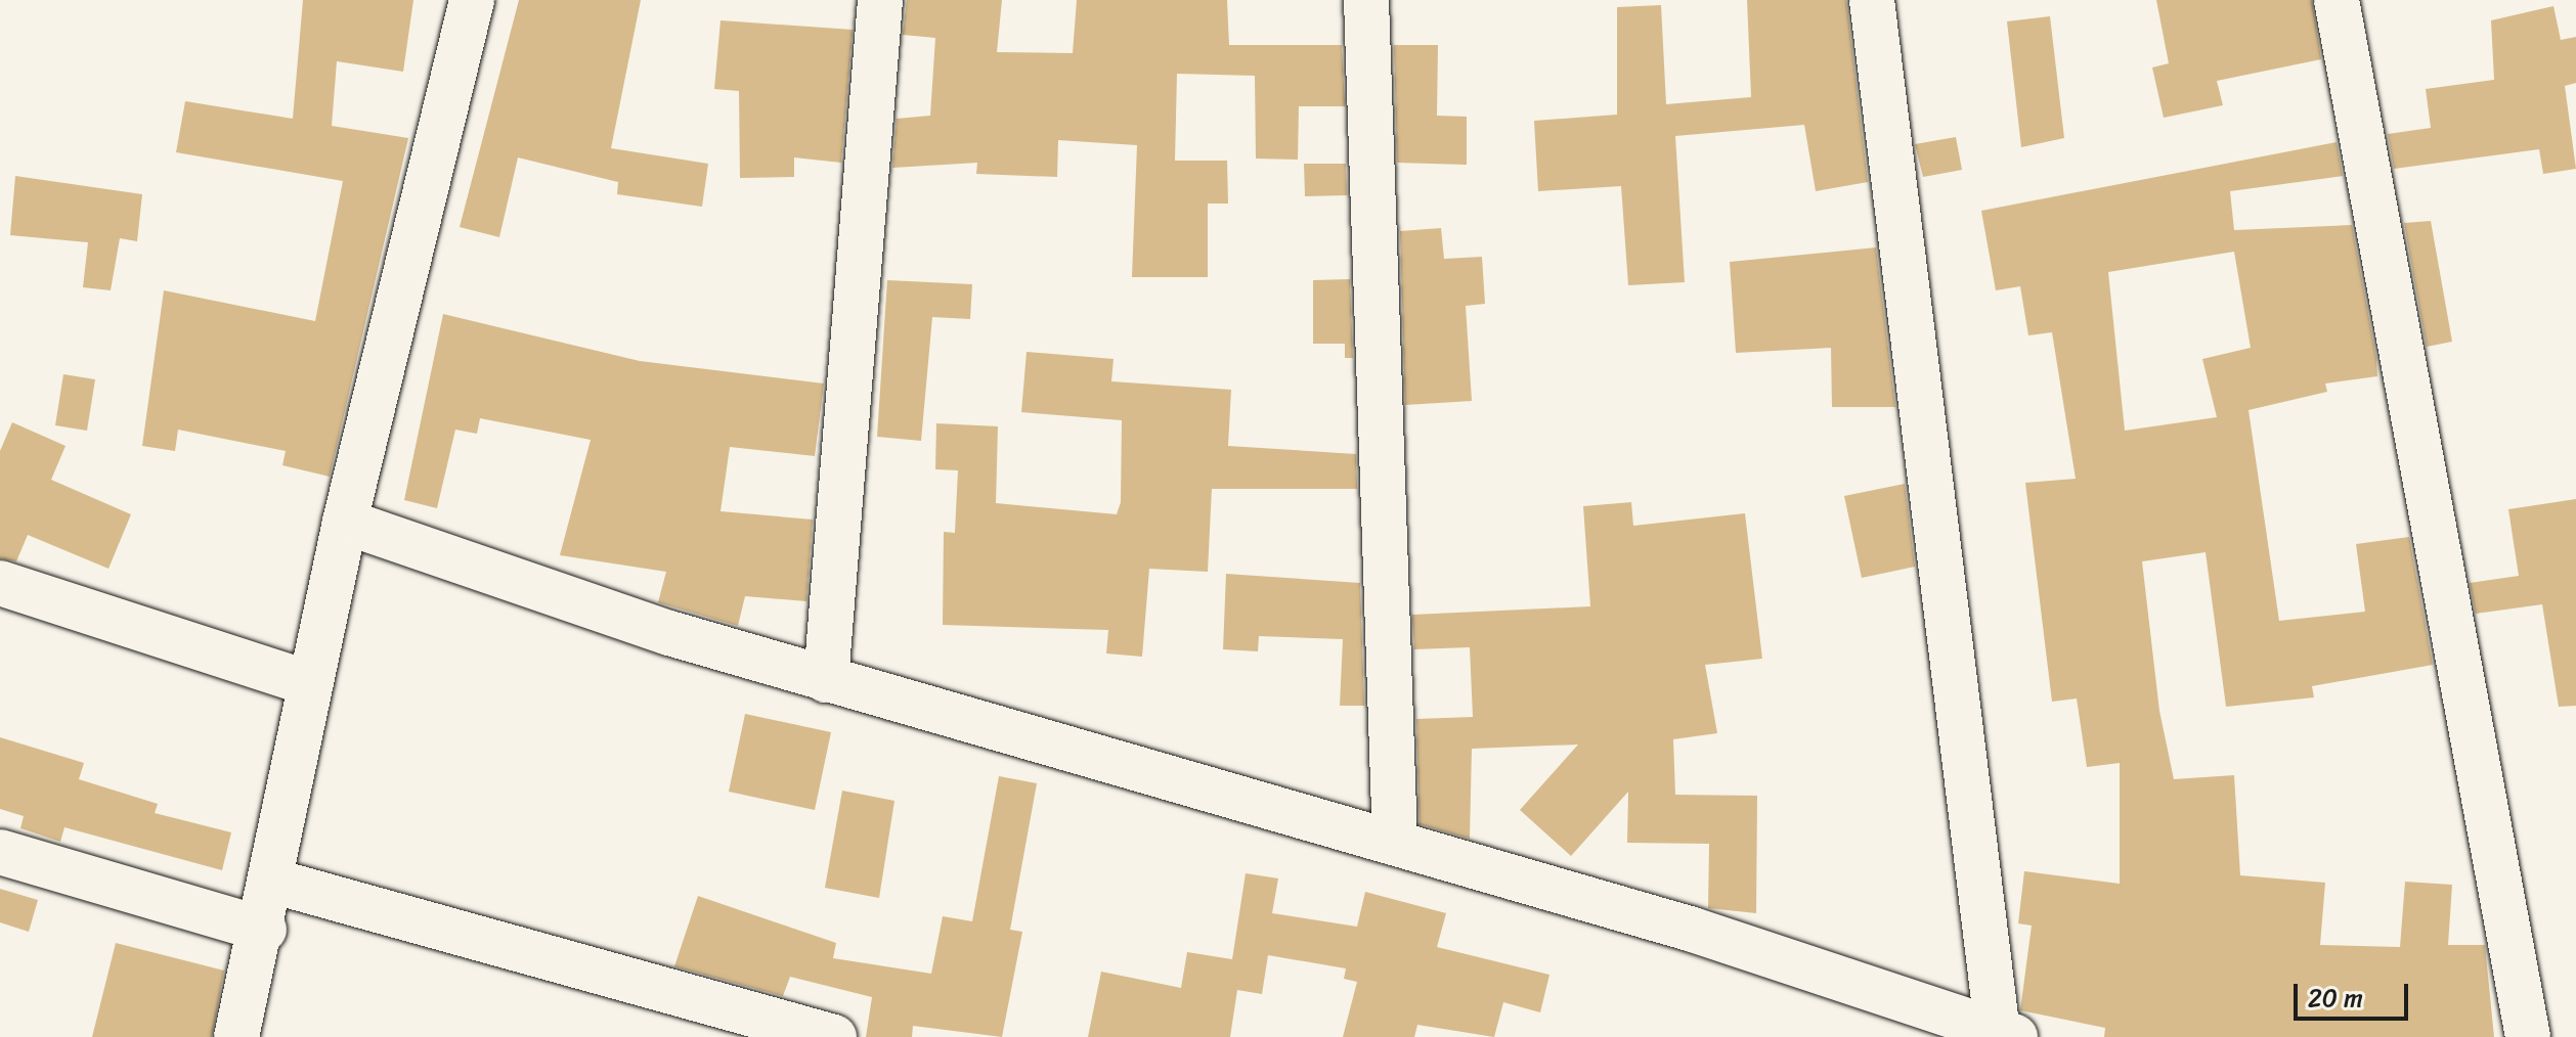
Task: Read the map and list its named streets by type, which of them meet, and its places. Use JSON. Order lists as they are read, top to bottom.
{
  "scale_bar": "20 m"
}
